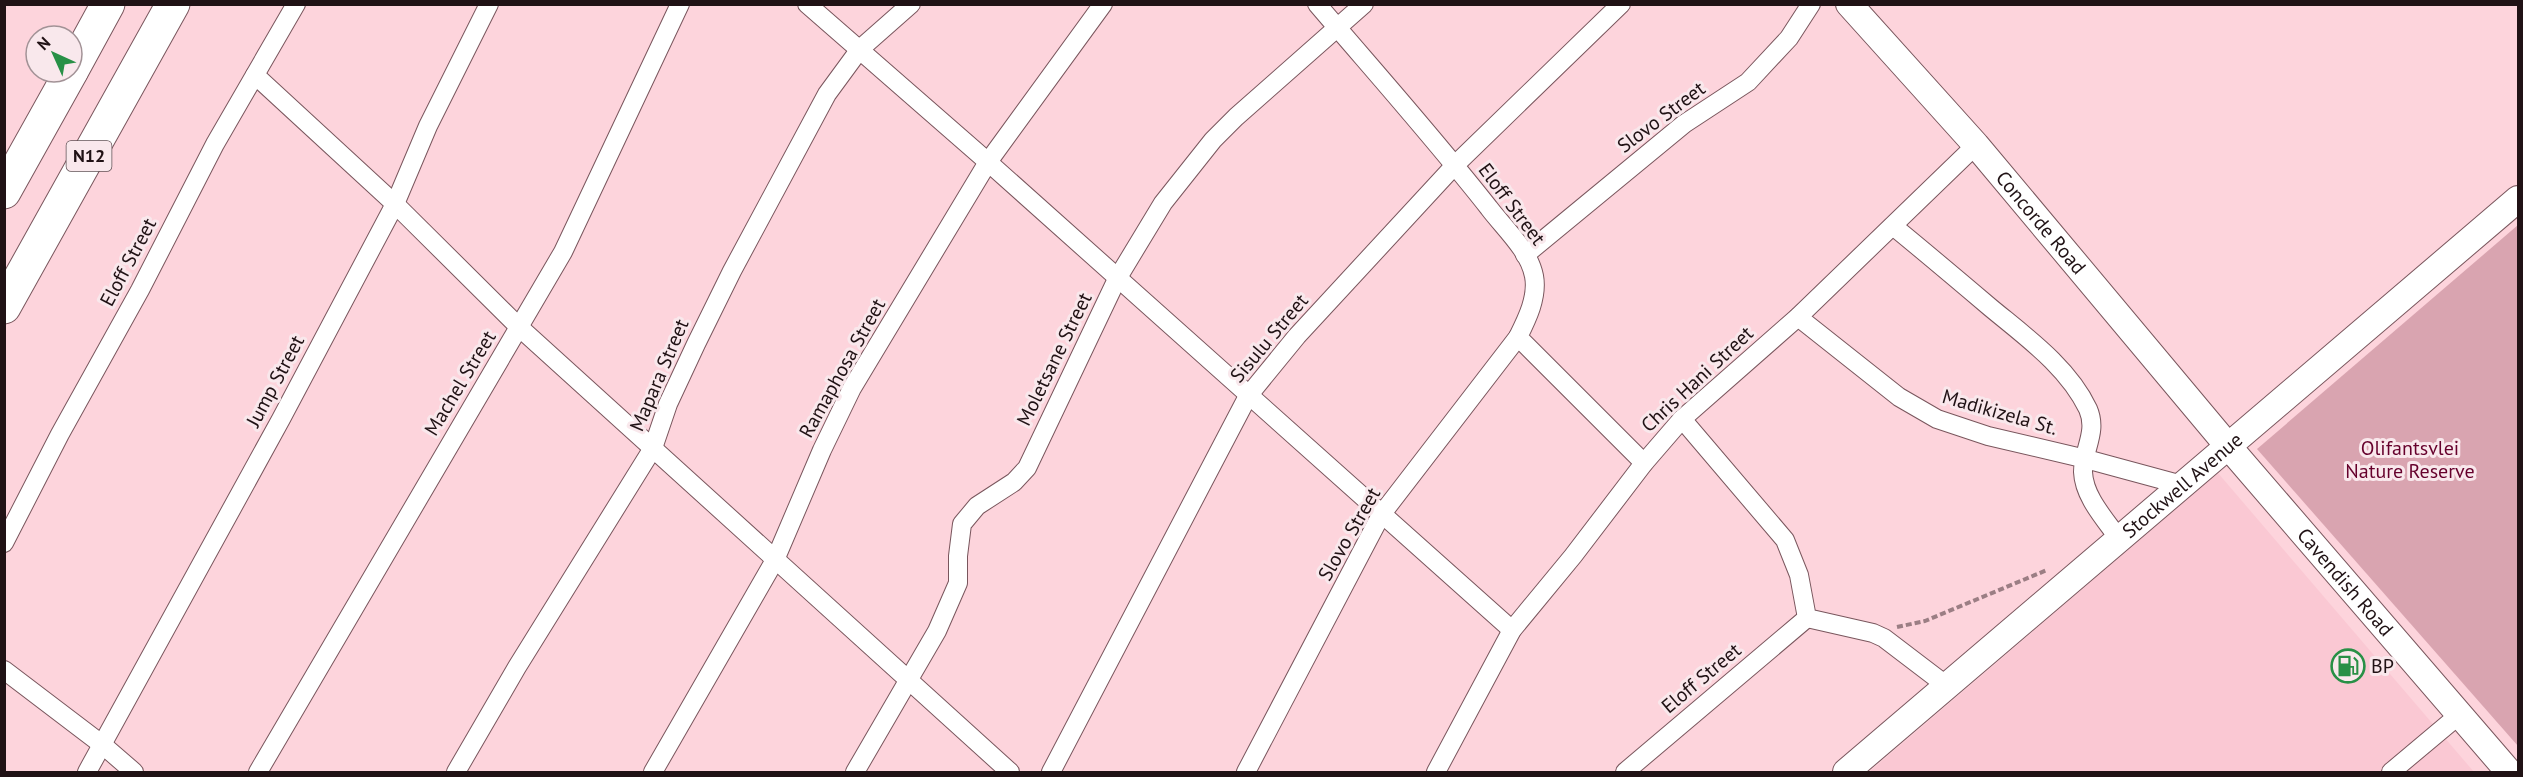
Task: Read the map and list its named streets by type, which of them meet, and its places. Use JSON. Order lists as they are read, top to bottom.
{
  "streets": {
    "highway": ["N12"],
    "street": [
      "Slovo Street",
      "Eloff Street",
      "Concorde Road",
      "Sisulu Street",
      "Moletsane Street",
      "Ramaphosa Street",
      "Mapara Street",
      "Chris Hani Street",
      "Jump Street",
      "Machel Street",
      "Madikizela St.",
      "Stockwell Avenue",
      "Cavendish Road"
    ]
  },
  "crossings": [
    ["Slovo Street", "Eloff Street"],
    ["Eloff Street", "Sisulu Street"],
    ["Eloff Street", "Moletsane Street"],
    ["Concorde Road", "Chris Hani Street"],
    ["Concorde Road", "Stockwell Avenue"],
    ["Concorde Road", "Cavendish Road"],
    ["Chris Hani Street", "Madikizela St."],
    ["Madikizela St.", "Stockwell Avenue"],
    ["Stockwell Avenue", "Cavendish Road"]
  ],
  "parks": ["Olifantsvlei Nature Reserve"],
  "places": {
    "fuel station": ["BP"]
  },
  "north": "top left"
}
